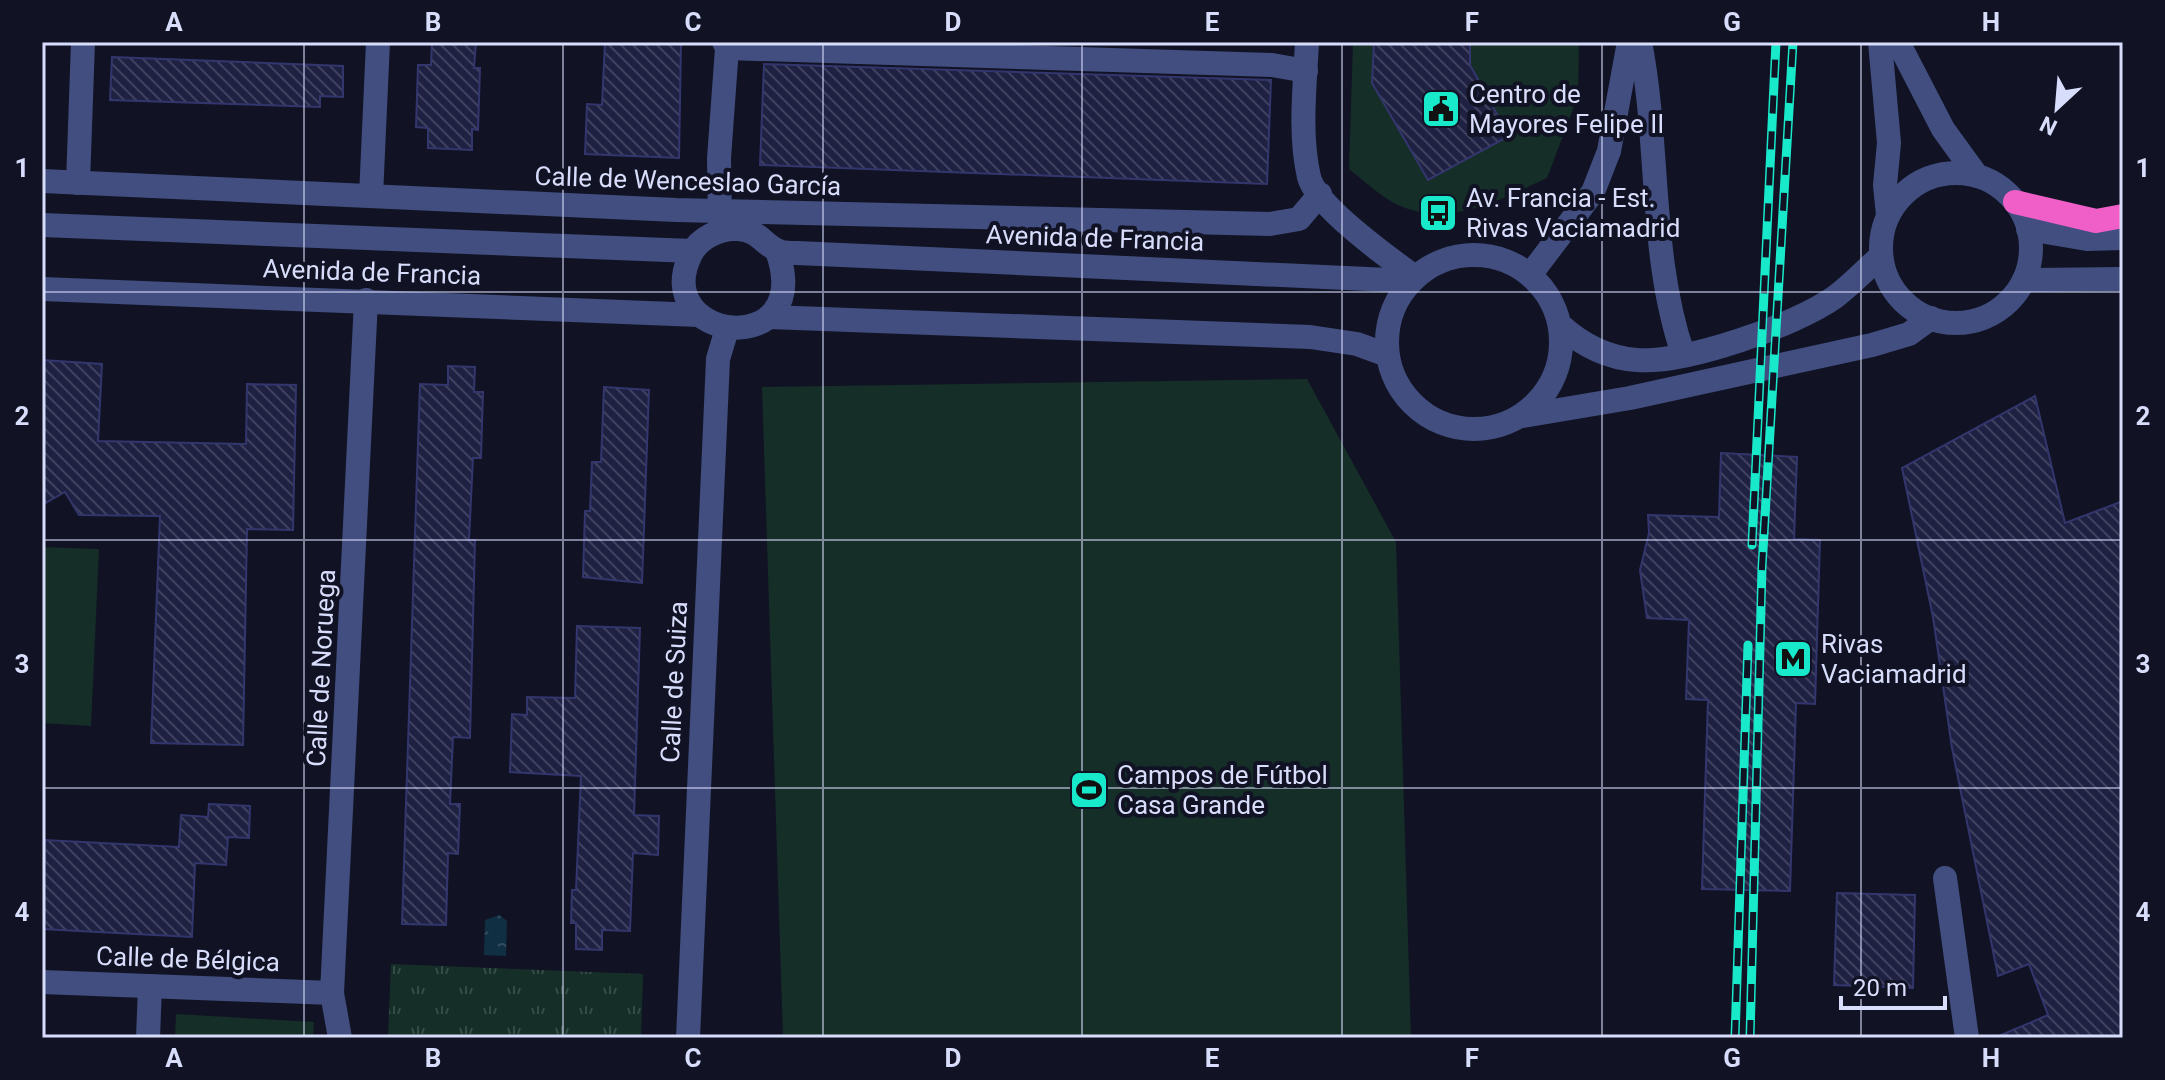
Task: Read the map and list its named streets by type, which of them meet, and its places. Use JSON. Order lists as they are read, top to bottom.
{
  "streets": {
    "street": [
      "Calle de Wenceslao García",
      "Avenida de Francia",
      "Calle de Noruega",
      "Calle de Suiza",
      "Calle de Bélgica"
    ]
  },
  "crossings": [
    ["Calle de Wenceslao García", "Avenida de Francia"],
    ["Calle de Wenceslao García", "Calle de Suiza"],
    ["Avenida de Francia", "Calle de Noruega"],
    ["Avenida de Francia", "Calle de Suiza"],
    ["Calle de Noruega", "Calle de Bélgica"]
  ],
  "places": {
    "public building": ["Centro de Mayores Felipe II"],
    "bus stop": ["Av. Francia - Est. Rivas Vaciamadrid"],
    "metro station": ["Rivas Vaciamadrid"],
    "sports": ["Campos de Fútbol Casa Grande"]
  },
  "scale_bar": "20 m",
  "north": "bottom left",
  "grid": {
    "columns": [
      "A",
      "B",
      "C",
      "D",
      "E",
      "F",
      "G",
      "H"
    ],
    "rows": [
      "1",
      "2",
      "3",
      "4"
    ]
  }
}
